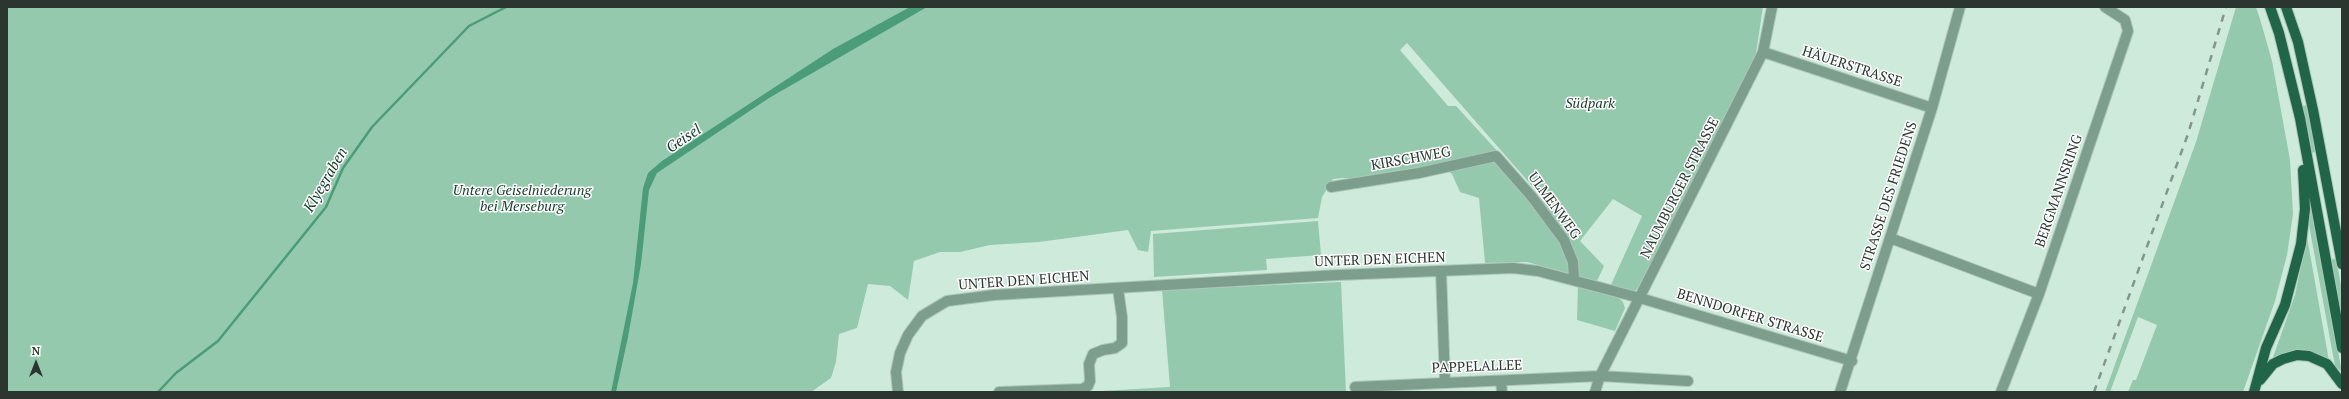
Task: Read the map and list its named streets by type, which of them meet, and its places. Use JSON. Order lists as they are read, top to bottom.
{
  "streets": {
    "street": [
      "HÄUERSTRASSE",
      "KIRSCHWEG",
      "NAUMBURGER STRASSE",
      "BERGMANNSRING",
      "STRASSE DES FRIEDENS",
      "ULMENWEG",
      "UNTER DEN EICHEN",
      "BENNDORFER STRASSE",
      "PAPPELALLEE"
    ]
  },
  "crossings": [
    ["HÄUERSTRASSE", "NAUMBURGER STRASSE"],
    ["HÄUERSTRASSE", "STRASSE DES FRIEDENS"],
    ["KIRSCHWEG", "ULMENWEG"],
    ["NAUMBURGER STRASSE", "UNTER DEN EICHEN"],
    ["NAUMBURGER STRASSE", "BENNDORFER STRASSE"],
    ["NAUMBURGER STRASSE", "PAPPELALLEE"],
    ["STRASSE DES FRIEDENS", "BENNDORFER STRASSE"],
    ["ULMENWEG", "UNTER DEN EICHEN"],
    ["UNTER DEN EICHEN", "BENNDORFER STRASSE"]
  ],
  "water": ["Geisel", "Klyegraben"],
  "parks": ["Südpark", "Untere Geiselniederung bei Merseburg"],
  "north": "top"
}
